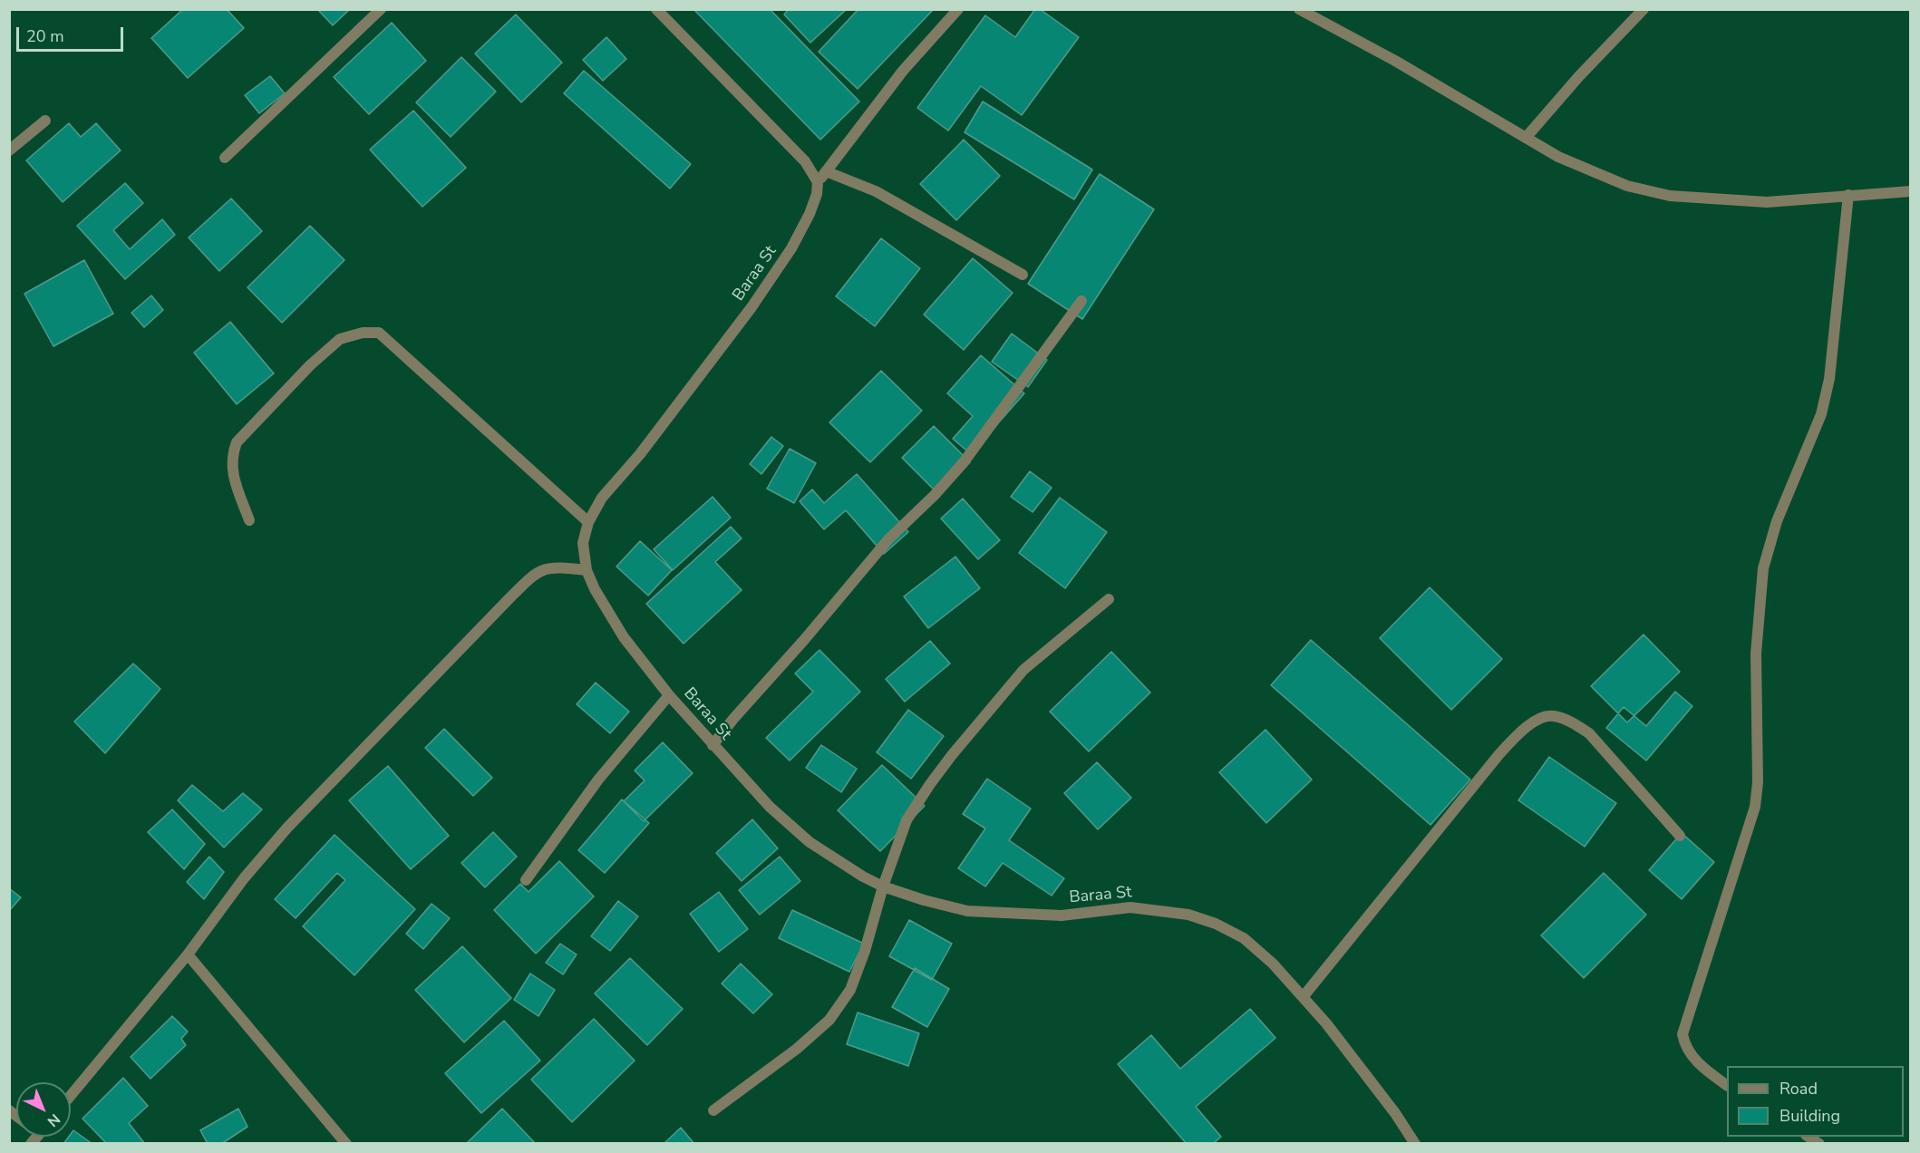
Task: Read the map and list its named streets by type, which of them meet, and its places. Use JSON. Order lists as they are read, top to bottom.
{
  "streets": {
    "street": ["Baraa St"]
  },
  "legend": ["Road", "Building"],
  "scale_bar": "20 m",
  "north": "bottom right"
}
